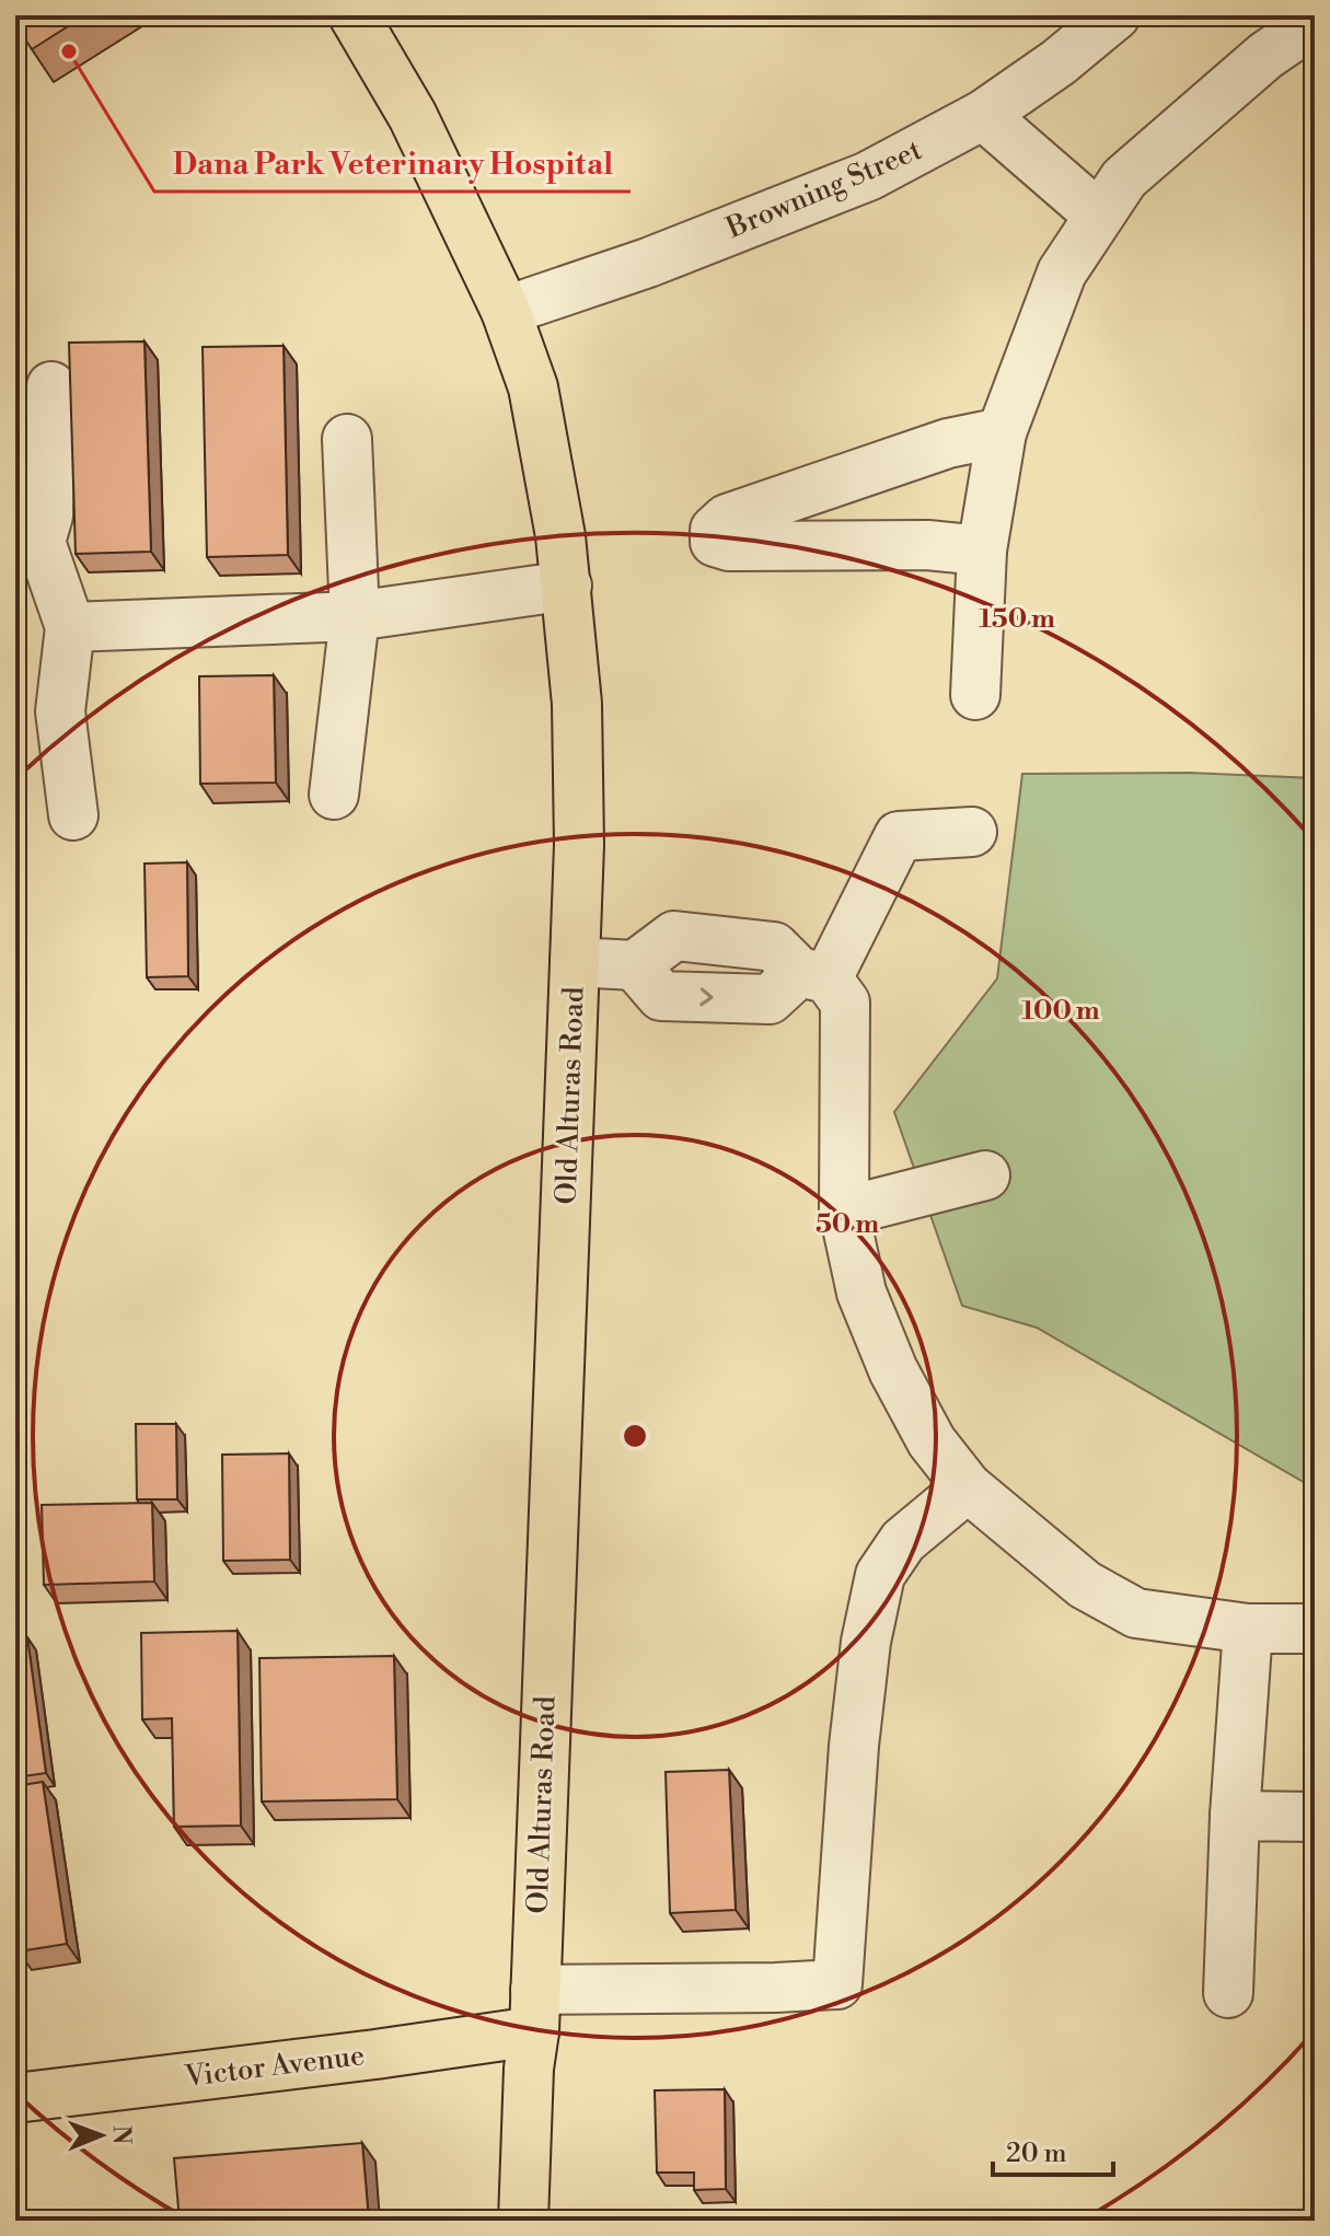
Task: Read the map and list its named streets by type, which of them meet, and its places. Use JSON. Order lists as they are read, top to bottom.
{
  "streets": {
    "main road": ["Old Alturas Road", "Victor Avenue"],
    "street": ["Browning Street"]
  },
  "crossings": [
    ["Browning Street", "Old Alturas Road"],
    ["Old Alturas Road", "Victor Avenue"]
  ],
  "places": ["Dana Park Veterinary Hospital"],
  "scale_bar": "20 m",
  "north": "right",
  "rings": ["150 m", "100 m", "50 m"]
}
